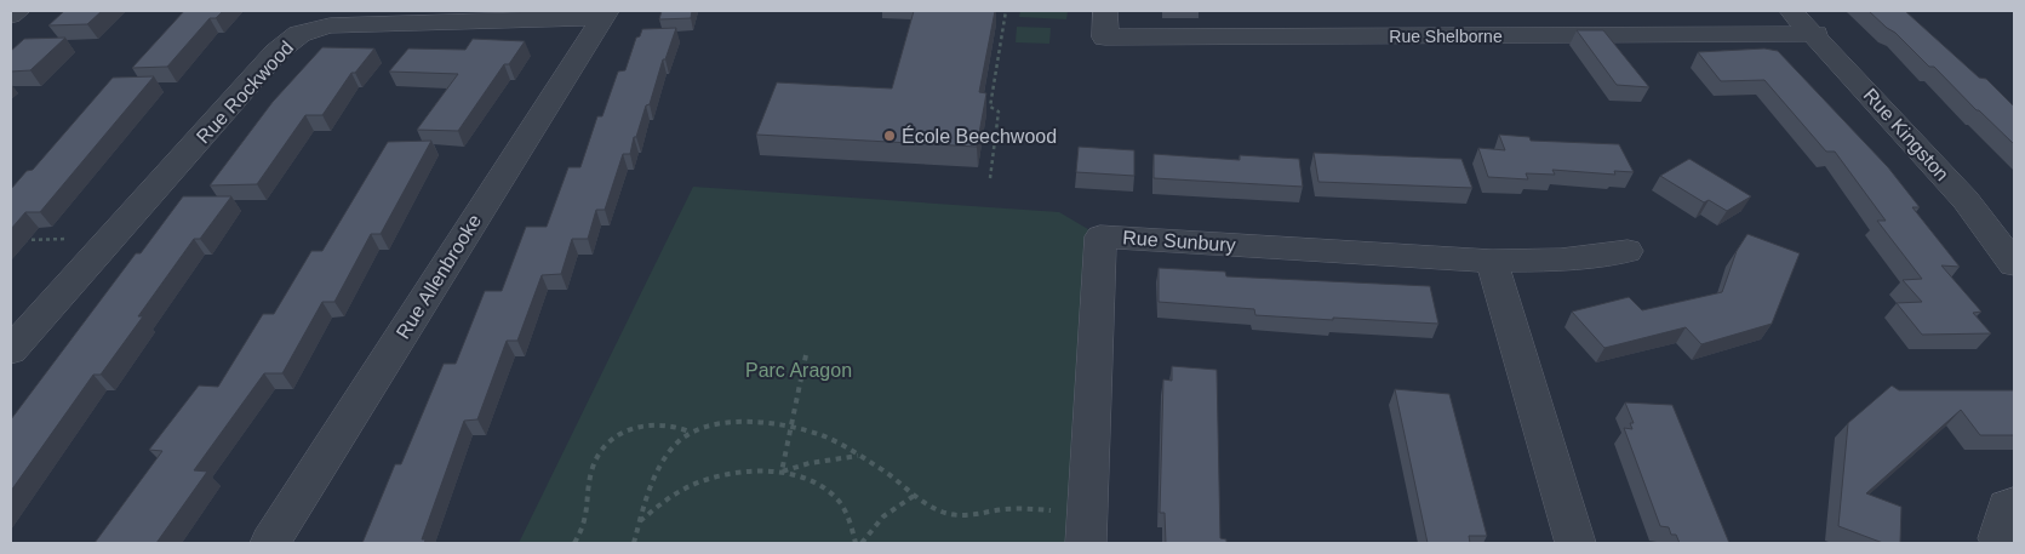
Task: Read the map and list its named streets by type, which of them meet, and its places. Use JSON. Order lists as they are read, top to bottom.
{
  "streets": {
    "street": [
      "Rue Shelborne",
      "Rue Rockwood",
      "Rue Kingston",
      "Rue Sunbury",
      "Rue Allenbrooke"
    ]
  },
  "crossings": [
    ["Rue Shelborne", "Rue Kingston"],
    ["Rue Rockwood", "Rue Allenbrooke"]
  ],
  "parks": ["Parc Aragon"],
  "places": ["École Beechwood"]
}
